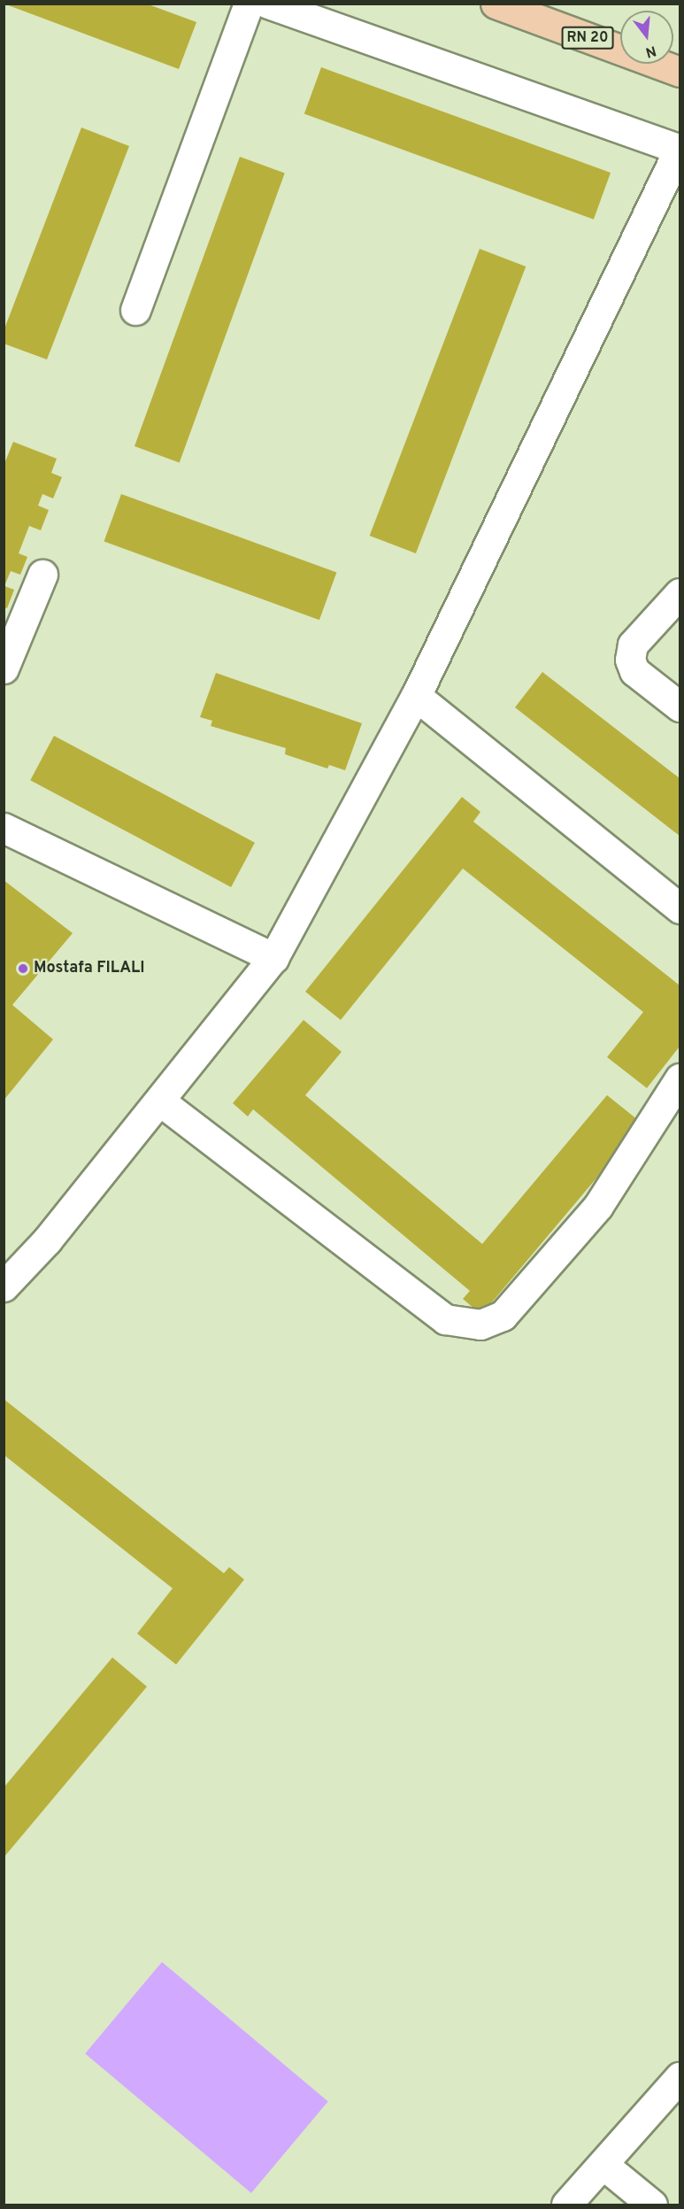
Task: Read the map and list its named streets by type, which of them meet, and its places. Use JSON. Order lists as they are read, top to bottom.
{
  "streets": {
    "main road": ["RN 20"]
  },
  "places": ["Mostafa FILALI"],
  "north": "bottom"
}
